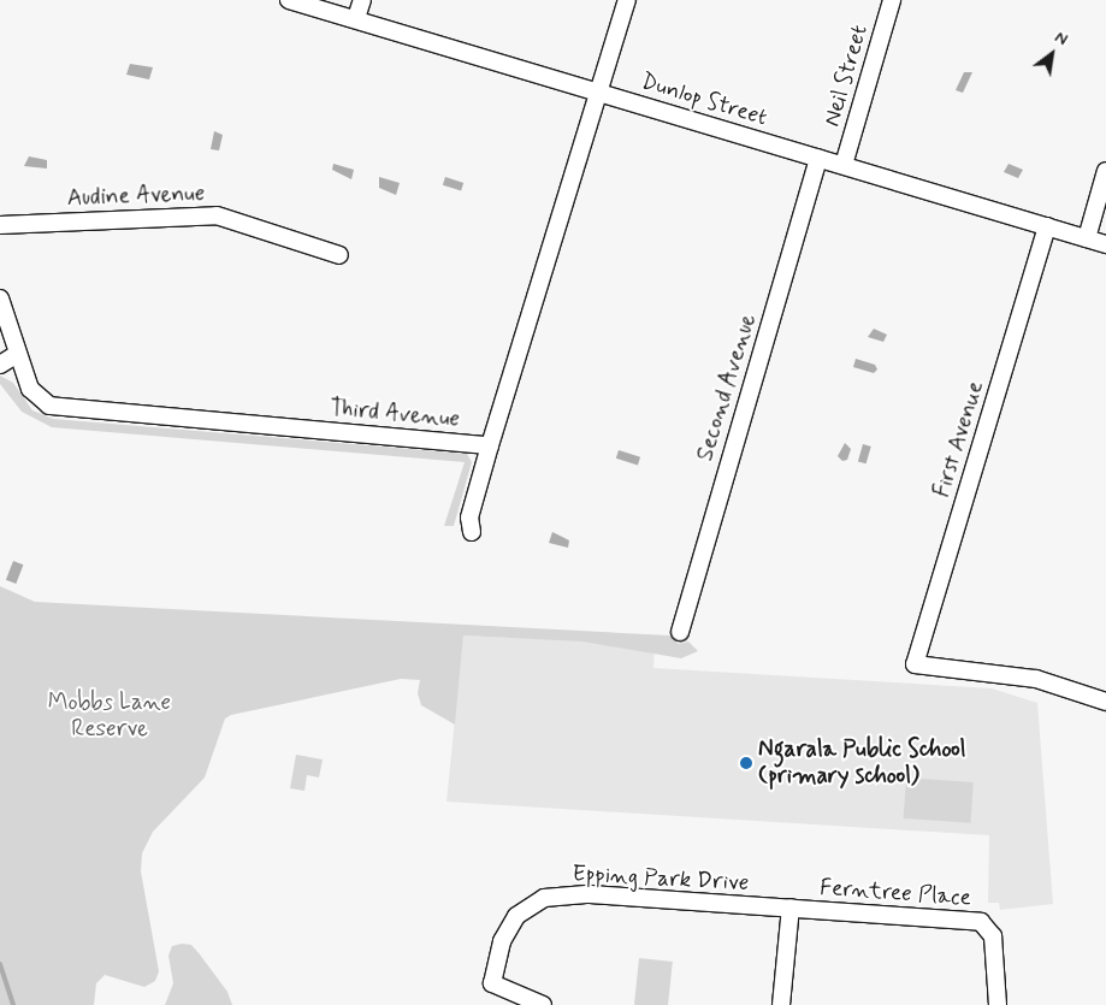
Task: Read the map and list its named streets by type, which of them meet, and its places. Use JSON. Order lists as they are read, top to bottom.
{
  "streets": {
    "street": [
      "Neil Street",
      "Dunlop Street",
      "Audine Avenue",
      "Second Avenue",
      "Third Avenue",
      "First Avenue",
      "Epping Park Drive",
      "Ferntree Place"
    ]
  },
  "crossings": [
    ["Neil Street", "Dunlop Street"],
    ["Dunlop Street", "Second Avenue"],
    ["Dunlop Street", "First Avenue"],
    ["Epping Park Drive", "Ferntree Place"]
  ],
  "parks": ["Mobbs Lane Reserve"],
  "places": ["Ngarala Public School (primary school)"],
  "north": "top right"
}
